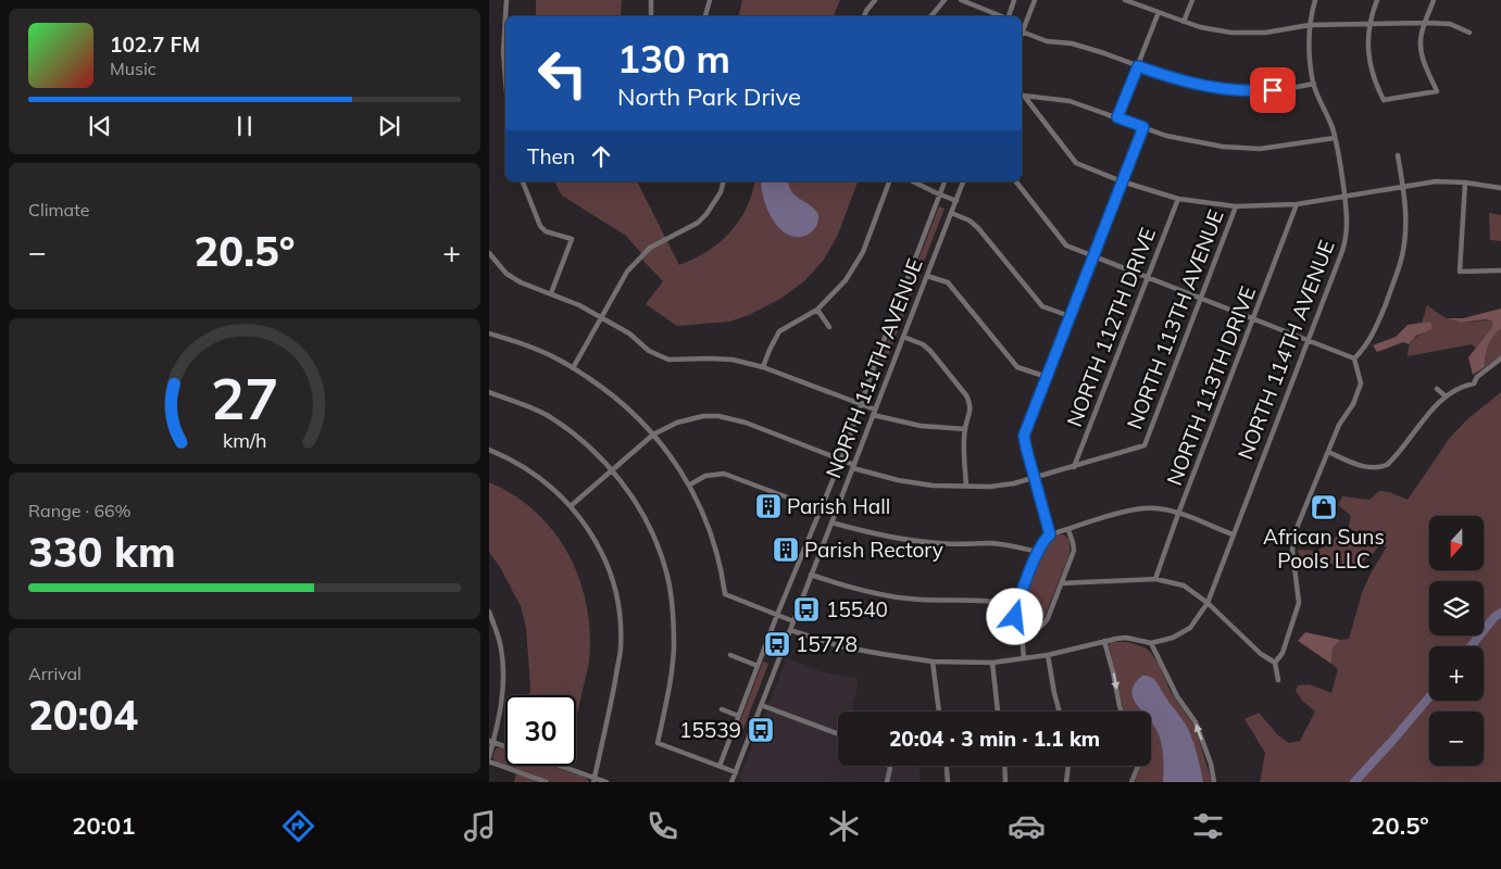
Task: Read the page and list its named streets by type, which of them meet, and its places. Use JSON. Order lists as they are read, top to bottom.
{
  "streets": {
    "street": [
      "NORTH 113TH AVENUE",
      "NORTH 112TH DRIVE",
      "NORTH 114TH AVENUE",
      "NORTH 111TH AVENUE",
      "NORTH 113TH DRIVE"
    ]
  },
  "crossings": [
    ["NORTH 113TH AVENUE", "NORTH 112TH DRIVE"]
  ],
  "places": {
    "building": ["Parish Hall", "Parish Rectory"],
    "shop": ["African Suns Pools LLC"],
    "bus stop": ["15540", "15778", "15539"]
  },
  "north": "bottom",
  "page": {
    "turn": ["130 m", "North Park Drive"],
    "song": ["102.7 FM", "Music"],
    "then": "Then",
    "tile": [
      "Climate",
      ["Range · 66%", "330 km"],
      ["Arrival", "20:04"]
    ],
    "heat": ["−", "20.5°", "+"],
    "map_buttons": ["+", "−"],
    "limit": "30",
    "trip": "20:04 · 3 min · 1.1 km",
    "tabs": ["20:01", "20.5°"],
    "gauge": ["27", "km/h"]
  }
}
